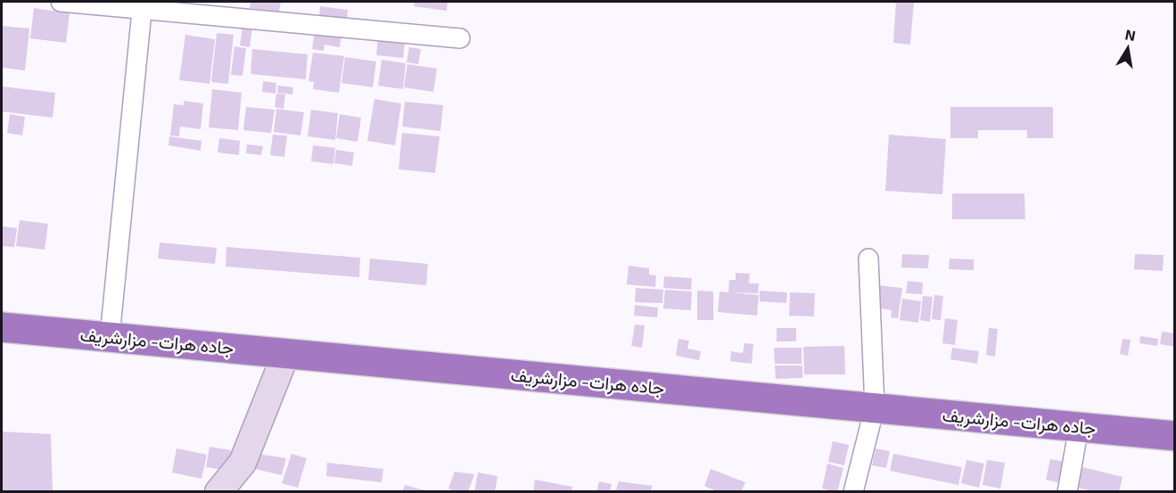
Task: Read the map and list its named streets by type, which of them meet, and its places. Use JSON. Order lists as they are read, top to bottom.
{
  "streets": {
    "highway": ["جاده هرات- مزارشریف"]
  },
  "north": "top"
}
